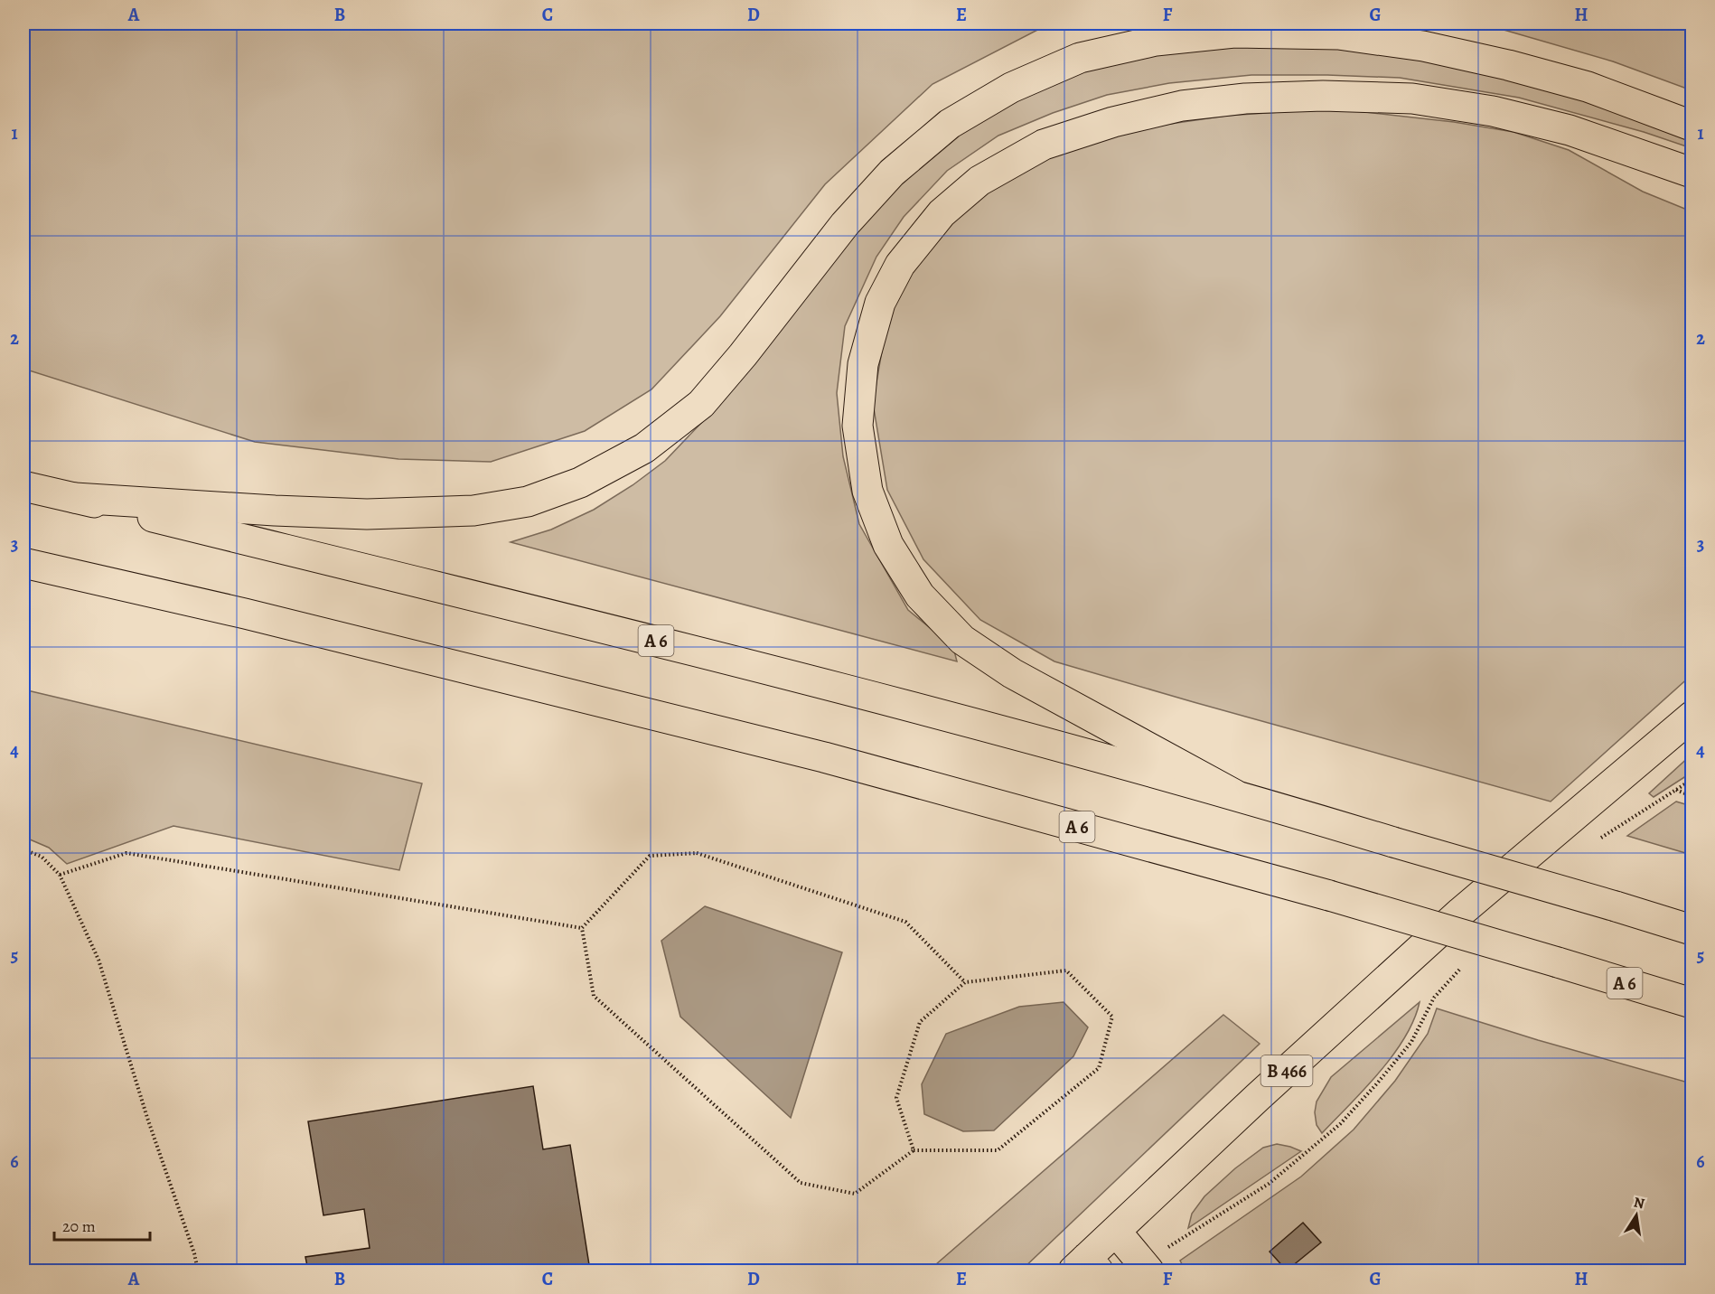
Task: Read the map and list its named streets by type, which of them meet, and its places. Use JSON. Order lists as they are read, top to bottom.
{
  "streets": {
    "main road": ["A 6", "B 466"]
  },
  "scale_bar": "20 m",
  "north": "top",
  "grid": {
    "columns": [
      "A",
      "B",
      "C",
      "D",
      "E",
      "F",
      "G",
      "H"
    ],
    "rows": [
      "1",
      "2",
      "3",
      "4",
      "5",
      "6"
    ]
  }
}
